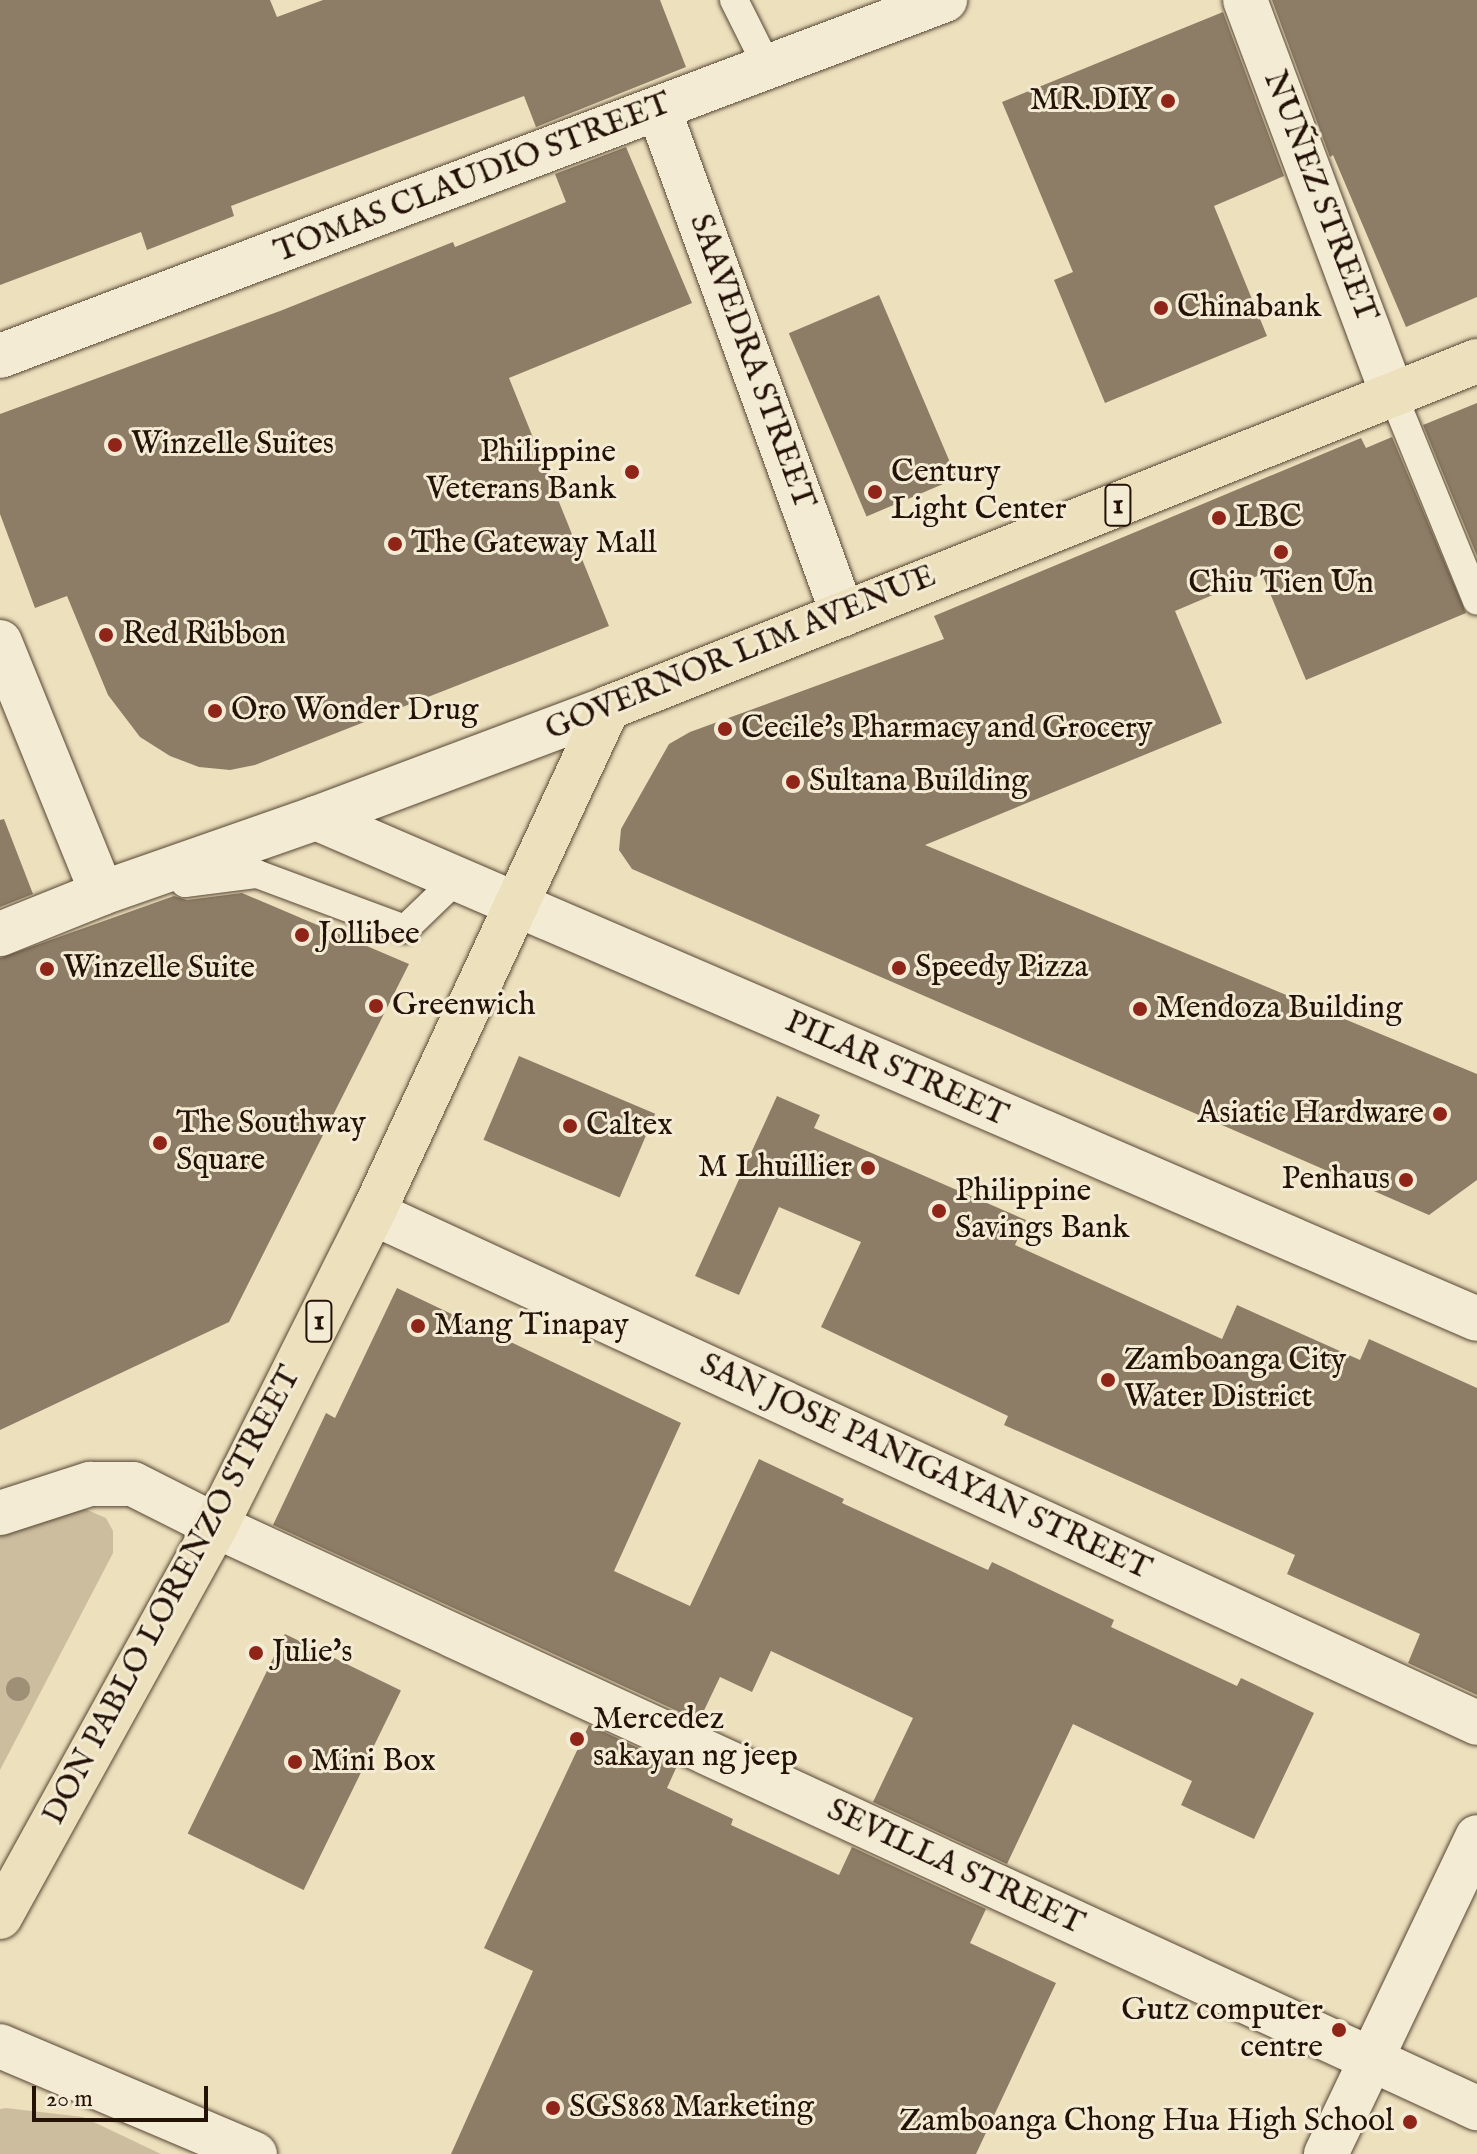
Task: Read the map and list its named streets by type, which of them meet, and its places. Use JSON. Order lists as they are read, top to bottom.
{
  "streets": {
    "main road": ["1", "GOVERNOR LIM AVENUE", "DON PABLO LORENZO STREET"],
    "street": [
      "TOMAS CLAUDIO STREET",
      "NUÑEZ STREET",
      "SAAVEDRA STREET",
      "PILAR STREET",
      "SAN JOSE PANIGAYAN STREET",
      "SEVILLA STREET"
    ]
  },
  "crossings": [
    ["TOMAS CLAUDIO STREET", "SAAVEDRA STREET"],
    ["NUÑEZ STREET", "GOVERNOR LIM AVENUE"],
    ["SAAVEDRA STREET", "GOVERNOR LIM AVENUE"],
    ["GOVERNOR LIM AVENUE", "PILAR STREET"],
    ["GOVERNOR LIM AVENUE", "DON PABLO LORENZO STREET"],
    ["PILAR STREET", "DON PABLO LORENZO STREET"],
    ["SAN JOSE PANIGAYAN STREET", "DON PABLO LORENZO STREET"],
    ["DON PABLO LORENZO STREET", "SEVILLA STREET"]
  ],
  "places": [
    "MR.DIY",
    "Chinabank",
    "Winzelle Suites",
    "Philippine Veterans Bank",
    "Century Light Center",
    "LBC",
    "The Gateway Mall",
    "Chiu Tien Un",
    "Red Ribbon",
    "Oro Wonder Drug",
    "Cecile's Pharmacy and Grocery",
    "Sultana Building",
    "Jollibee",
    "Speedy Pizza",
    "Winzelle Suite",
    "Greenwich",
    "Mendoza Building",
    "Asiatic Hardware",
    "Caltex",
    "The Southway Square",
    "M Lhuillier",
    "Penhaus",
    "Philippine Savings Bank",
    "Mang Tinapay",
    "Zamboanga City Water District",
    "Julie's",
    "Mercedez sakayan ng jeep",
    "Mini Box",
    "Gutz computer centre",
    "SGS868 Marketing",
    "Zamboanga Chong Hua High School"
  ],
  "scale_bar": "20 m"
}
